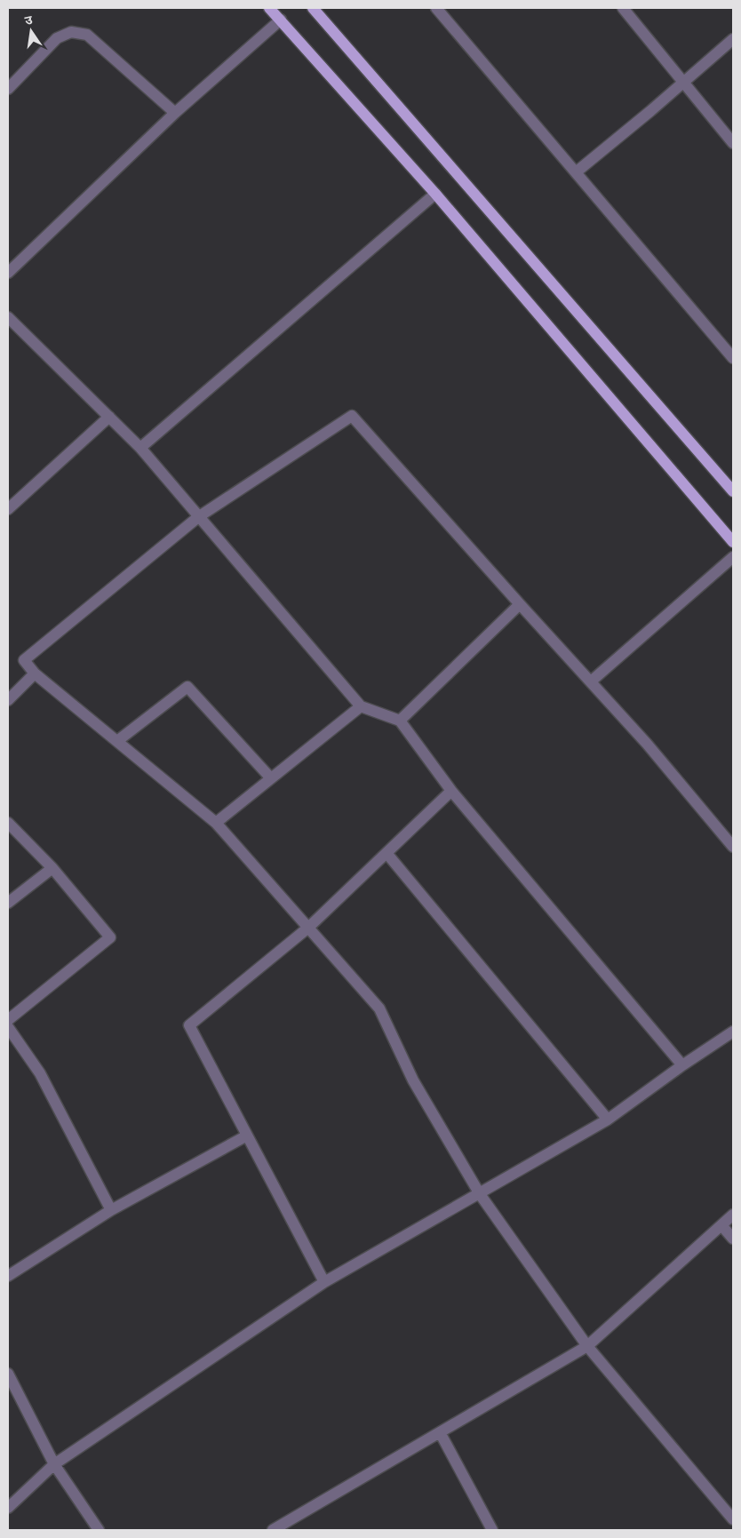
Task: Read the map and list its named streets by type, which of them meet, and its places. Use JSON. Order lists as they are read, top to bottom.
{
  "north": "top"
}
